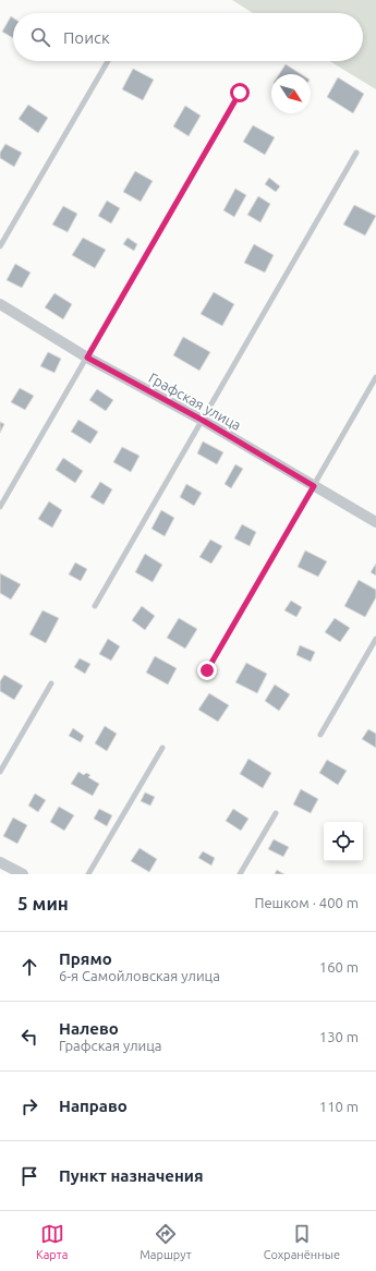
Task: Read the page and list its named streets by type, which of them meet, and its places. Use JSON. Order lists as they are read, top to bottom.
{
  "streets": {
    "street": ["Графская улица"]
  },
  "north": "bottom right",
  "page": {
    "search": "Поиск",
    "heading": ["5 мин", "Пешком · 400 m"],
    "list": [
      ["Прямо", "6-я Самойловская улица", "160 m"],
      ["Налево", "Графская улица", "130 m"],
      ["Направо", "110 m"],
      "Пункт назначения"
    ],
    "nav": ["Карта", "Маршрут", "Сохранённые"]
  }
}
